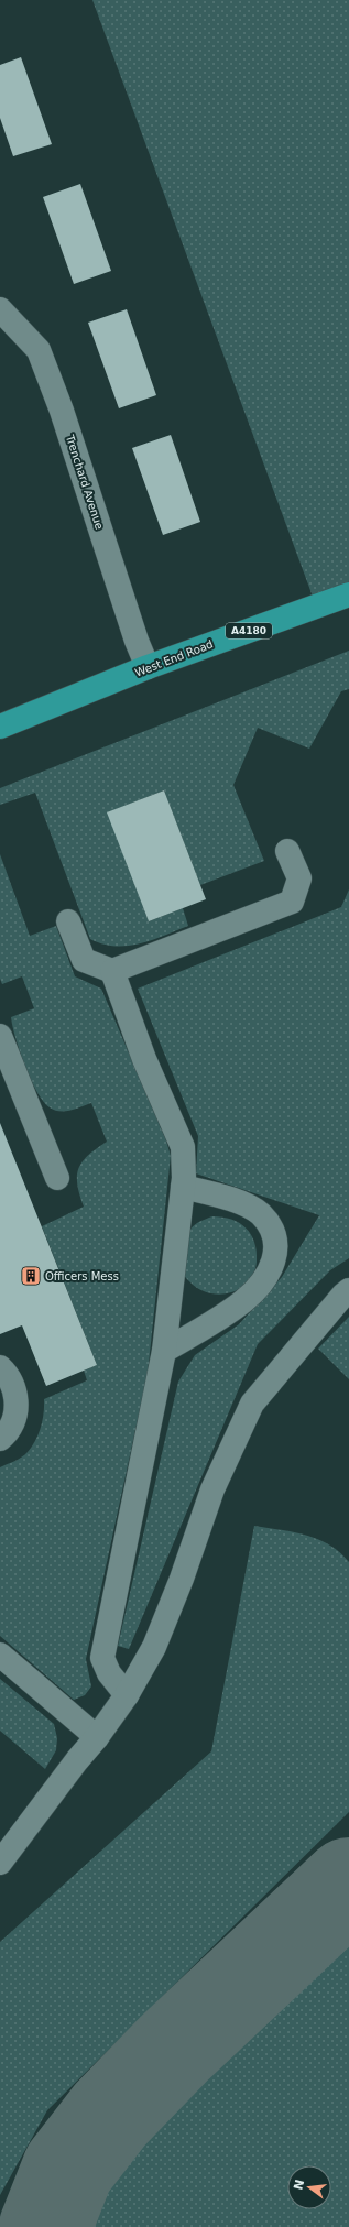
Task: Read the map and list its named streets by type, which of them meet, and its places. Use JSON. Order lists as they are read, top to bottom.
{
  "streets": {
    "main road": ["A4180", "West End Road"],
    "street": ["Trenchard Avenue"]
  },
  "crossings": [
    ["Trenchard Avenue", "West End Road"]
  ],
  "places": {
    "building": ["Officers Mess"]
  },
  "north": "left"
}
